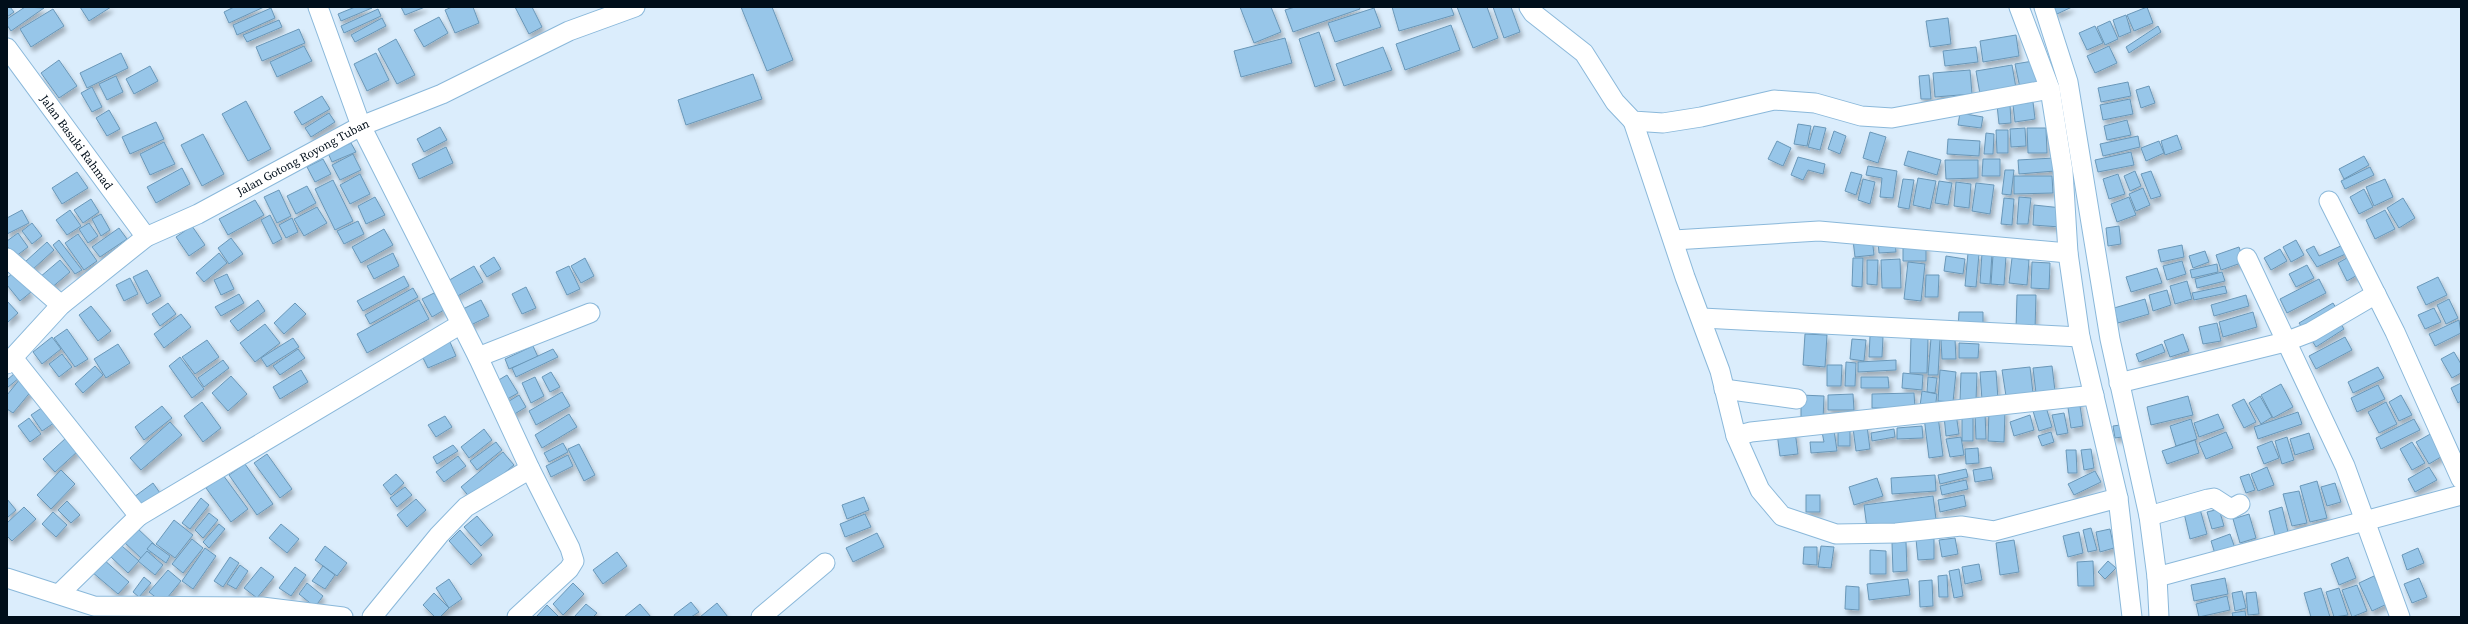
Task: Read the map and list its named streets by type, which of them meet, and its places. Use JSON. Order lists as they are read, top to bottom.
{
  "streets": {
    "street": ["Jalan Basuki Rahmad", "Jalan Gotong Royong Tuban"]
  },
  "crossings": [
    ["Jalan Basuki Rahmad", "Jalan Gotong Royong Tuban"]
  ]
}
